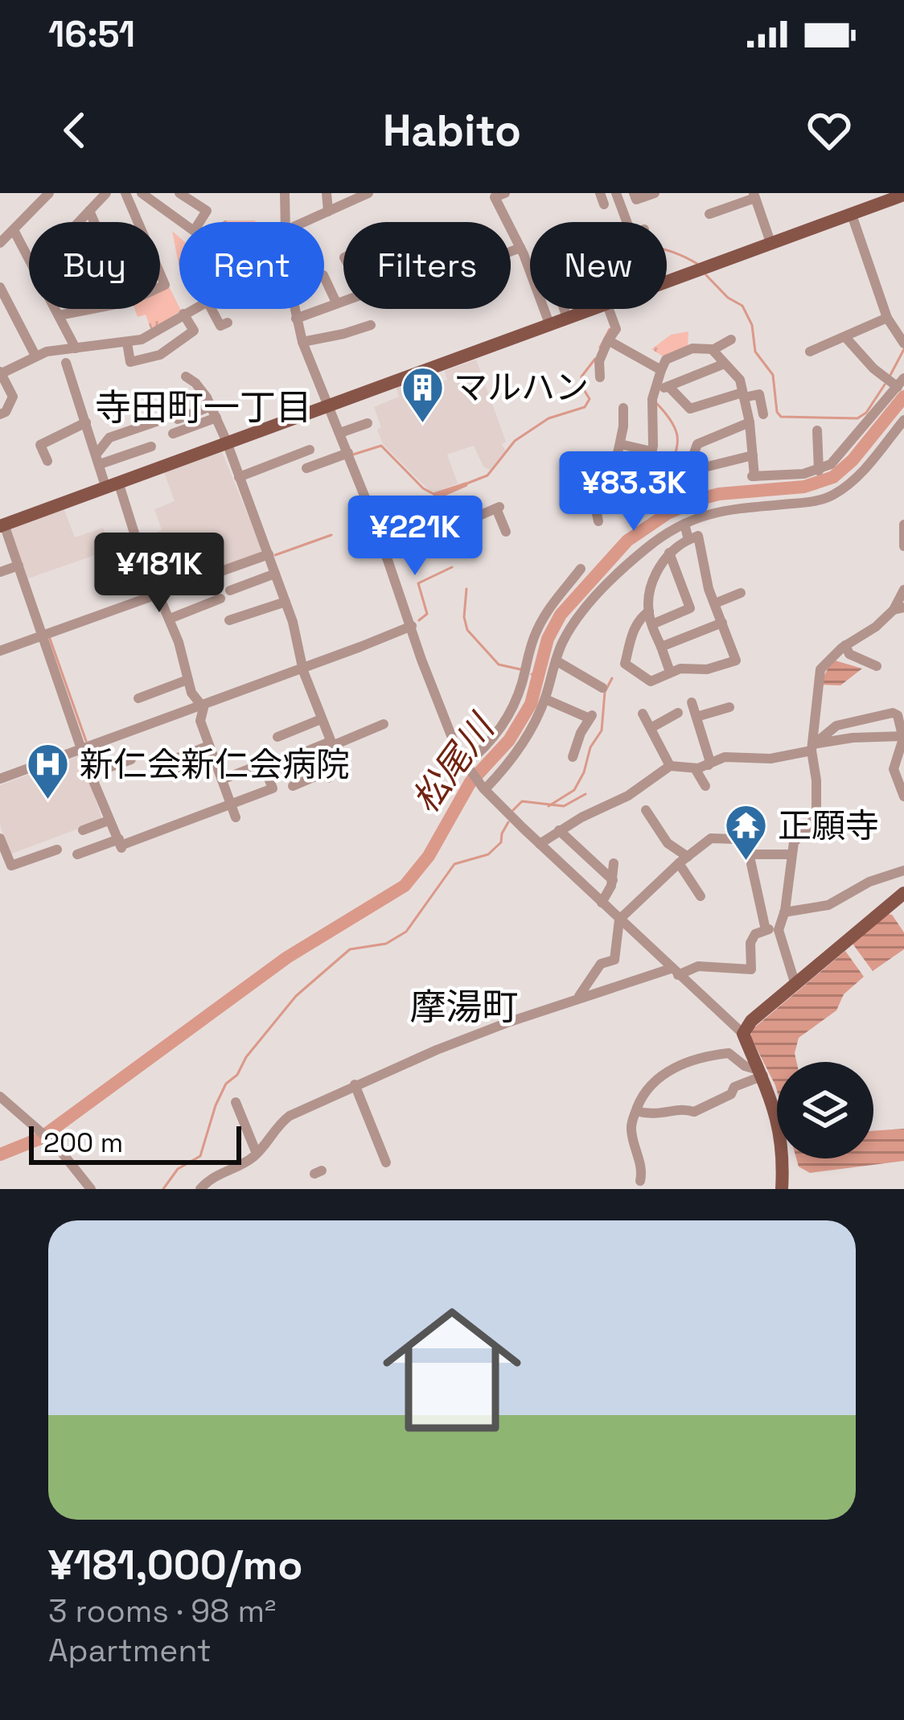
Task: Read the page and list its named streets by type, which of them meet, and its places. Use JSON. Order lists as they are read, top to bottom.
{
  "districts": ["寺田町一丁目", "摩湯町"],
  "water": ["松尾川"],
  "places": {
    "building": ["マルハン"],
    "hospital": ["新仁会新仁会病院"],
    "temple": ["正願寺"]
  },
  "scale_bar": "200 m",
  "page": {
    "status": "16:51",
    "header": "Habito",
    "chip": [
      "Buy",
      "Rent",
      "Filters",
      "New"
    ],
    "price": ["¥83.3K", "¥221K", "¥181K"],
    "scale": "200 m",
    "list": [
      {
        "name": "¥181,000/mo",
        "note": "3 rooms · 98 m² · Apartment"
      }
    ]
  }
}
